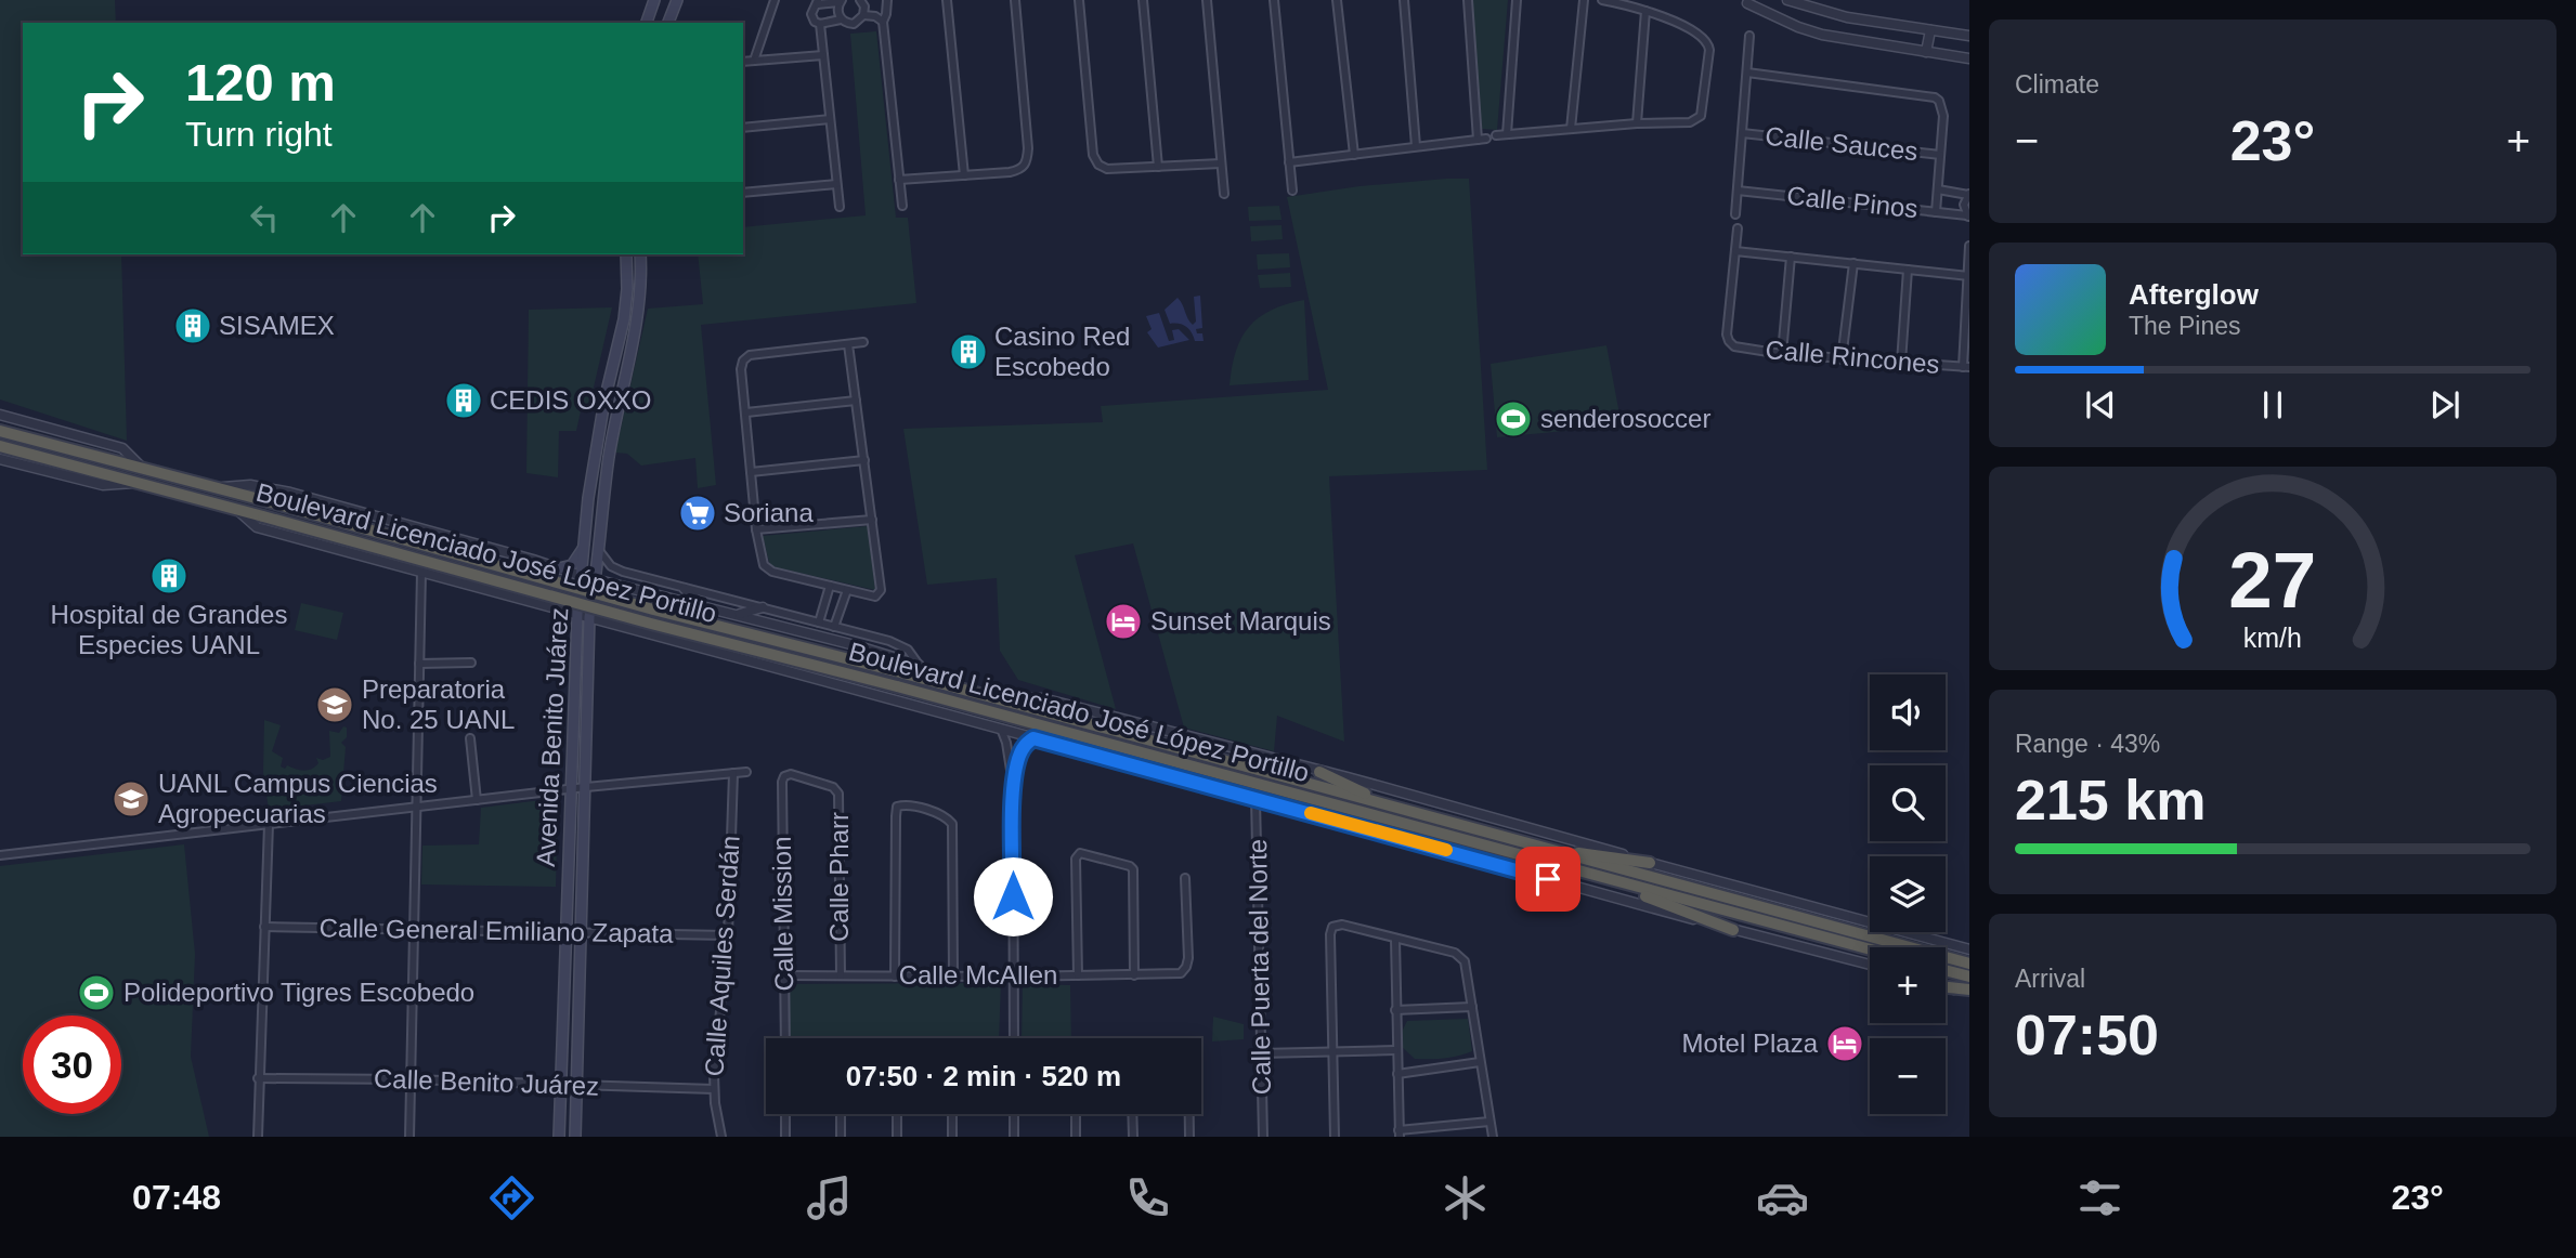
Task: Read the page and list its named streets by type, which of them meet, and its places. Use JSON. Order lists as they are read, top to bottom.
{
  "streets": {
    "highway": ["Boulevard Licenciado José López Portillo"],
    "main road": ["Avenida Benito Juárez"],
    "street": [
      "Calle Sauces",
      "Calle Pinos",
      "Calle Rincones",
      "Calle Pharr",
      "Calle Mission",
      "Calle General Emiliano Zapata",
      "Calle Aquiles Serdán",
      "Calle Puerta del Norte",
      "Calle McAllen",
      "Calle Benito Juárez"
    ]
  },
  "crossings": [
    ["Boulevard Licenciado José López Portillo", "Avenida Benito Juárez"],
    ["Boulevard Licenciado José López Portillo", "Calle Puerta del Norte"],
    ["Avenida Benito Juárez", "Calle General Emiliano Zapata"],
    ["Avenida Benito Juárez", "Calle Benito Juárez"],
    ["Calle Pharr", "Calle Mission"],
    ["Calle Pharr", "Calle McAllen"],
    ["Calle Mission", "Calle McAllen"],
    ["Calle General Emiliano Zapata", "Calle Aquiles Serdán"],
    ["Calle Aquiles Serdán", "Calle Benito Juárez"]
  ],
  "places": {
    "building": [
      "SISAMEX",
      "Casino Red Escobedo",
      "CEDIS OXXO",
      "Hospital de Grandes Especies UANL"
    ],
    "sports": ["senderosoccer", "Polideportivo Tigres Escobedo"],
    "supermarket": ["Soriana"],
    "hotel": ["Sunset Marquis", "Motel Plaza"],
    "school or university": ["Preparatoria No. 25 UANL", "UANL Campus Ciencias Agropecuarias"]
  },
  "page": {
    "tile": [
      "Climate",
      ["Range · 43%", "215 km"],
      ["Arrival", "07:50"]
    ],
    "turn": ["120 m", "Turn right"],
    "heat": ["−", "23°", "+"],
    "song": ["Afterglow", "The Pines"],
    "map_buttons": ["+", "−"],
    "limit": "30",
    "trip": "07:50 · 2 min · 520 m",
    "tabs": ["07:48", "23°"],
    "gauge": ["27", "km/h"]
  }
}
